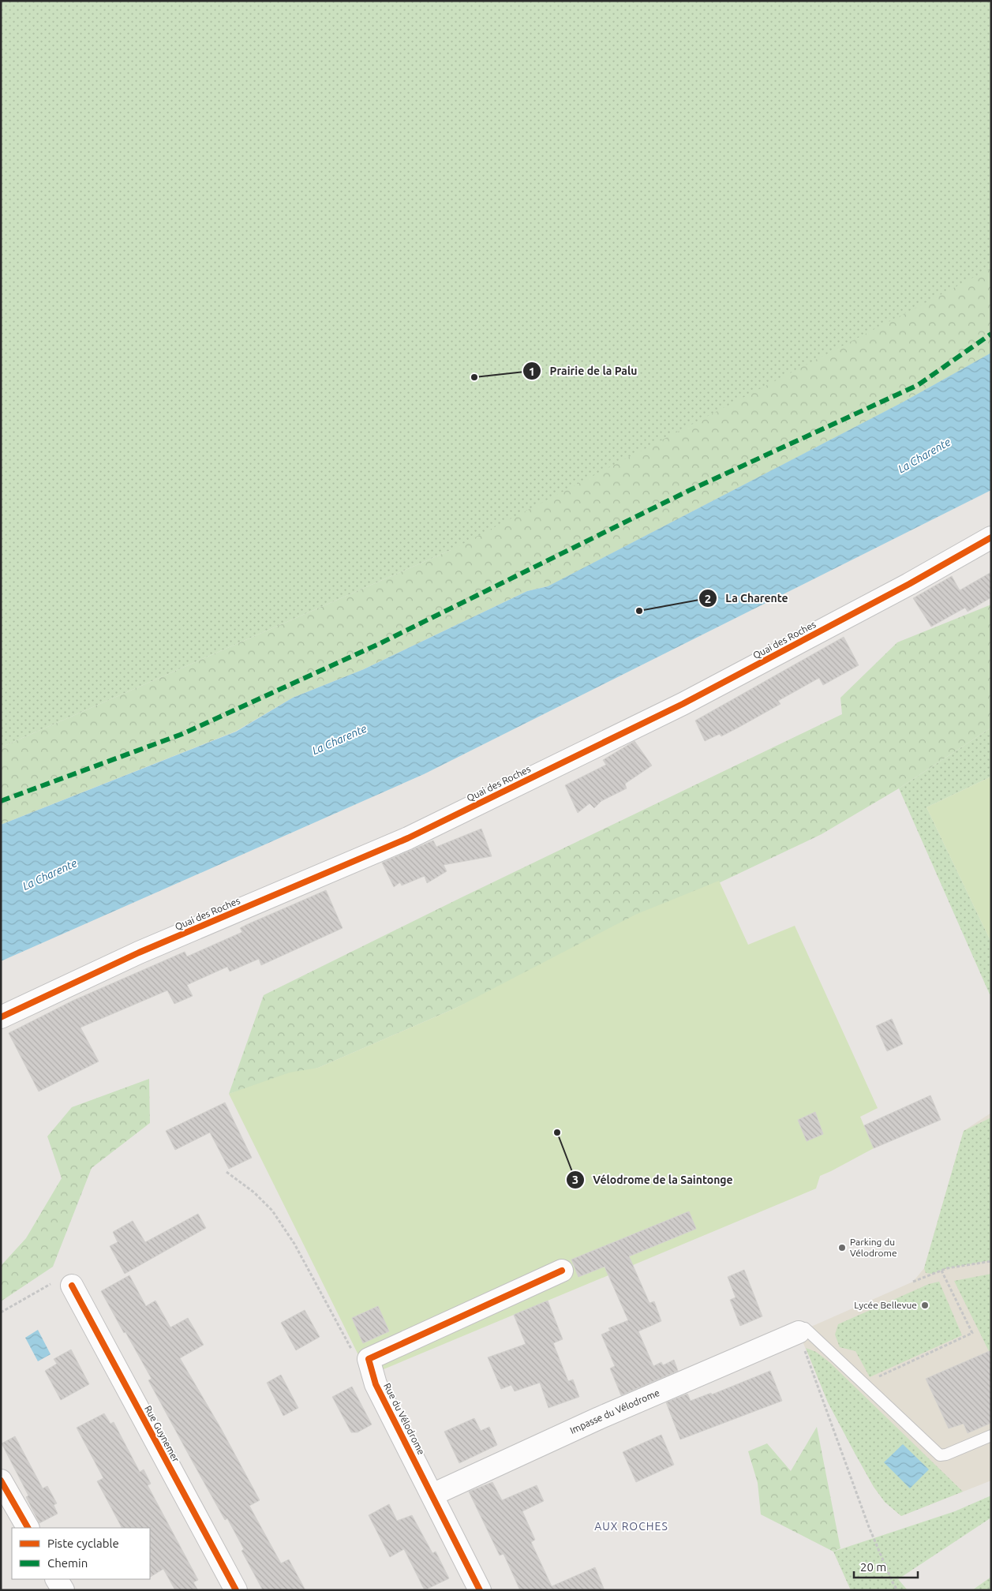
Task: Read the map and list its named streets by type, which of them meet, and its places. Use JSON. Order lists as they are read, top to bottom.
{
  "streets": {
    "street": [
      "Quai des Roches",
      "Impasse du Vélodrome",
      "Rue du Vélodrome",
      "Rue Guynemer"
    ]
  },
  "crossings": [
    ["Impasse du Vélodrome", "Rue du Vélodrome"]
  ],
  "districts": ["AUX ROCHES"],
  "water": ["La Charente"],
  "places": [
    "Prairie de la Palu",
    "La Charente",
    "Vélodrome de la Saintonge",
    "Parking du Vélodrome",
    "Lycée Bellevue"
  ],
  "legend": ["Piste cyclable", "Chemin"],
  "scale_bar": "20 m"
}
